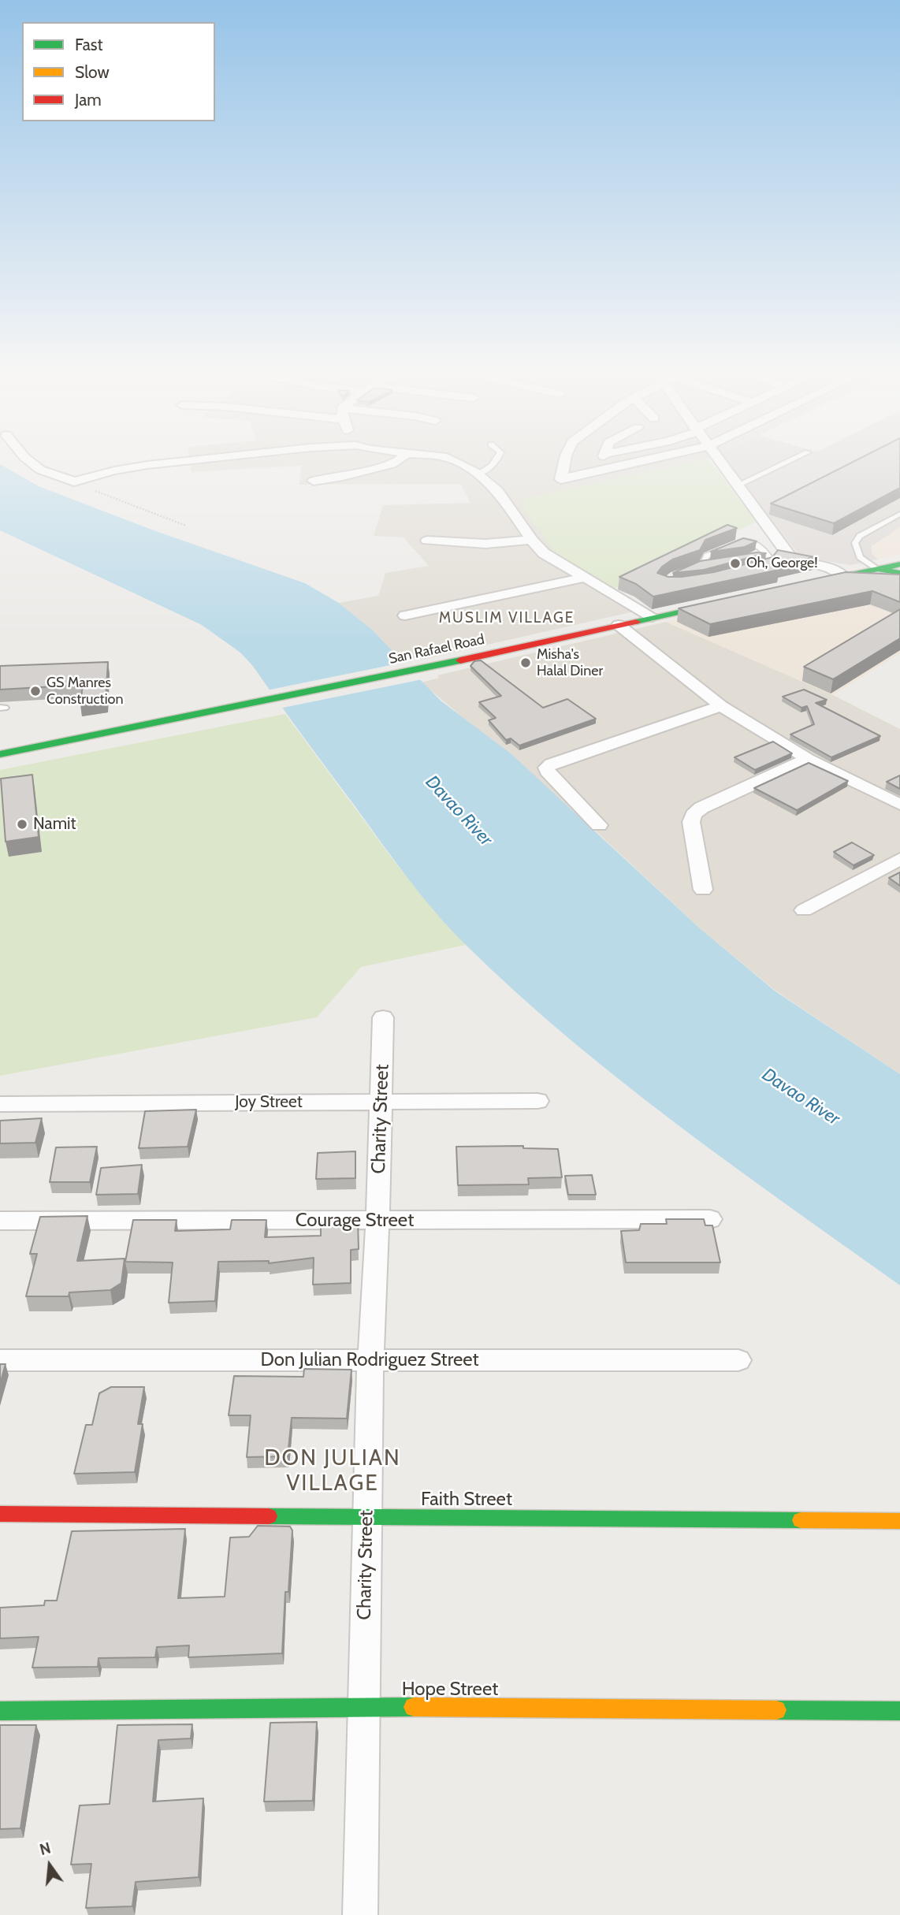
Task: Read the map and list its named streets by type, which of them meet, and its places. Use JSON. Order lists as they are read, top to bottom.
{
  "streets": {
    "street": [
      "San Rafael Road",
      "Joy Street",
      "Charity Street",
      "Courage Street",
      "Don Julian Rodriguez Street",
      "Faith Street",
      "Hope Street"
    ]
  },
  "crossings": [
    ["Joy Street", "Charity Street"],
    ["Charity Street", "Courage Street"],
    ["Charity Street", "Don Julian Rodriguez Street"],
    ["Charity Street", "Faith Street"],
    ["Charity Street", "Hope Street"]
  ],
  "districts": ["MUSLIM VILLAGE", "DON JULIAN VILLAGE"],
  "water": ["Davao River"],
  "places": [
    "Oh, George!",
    "Misha's Halal Diner",
    "GS Manres Construction",
    "Namit"
  ],
  "legend": ["Fast", "Slow", "Jam"],
  "north": "top"
}
